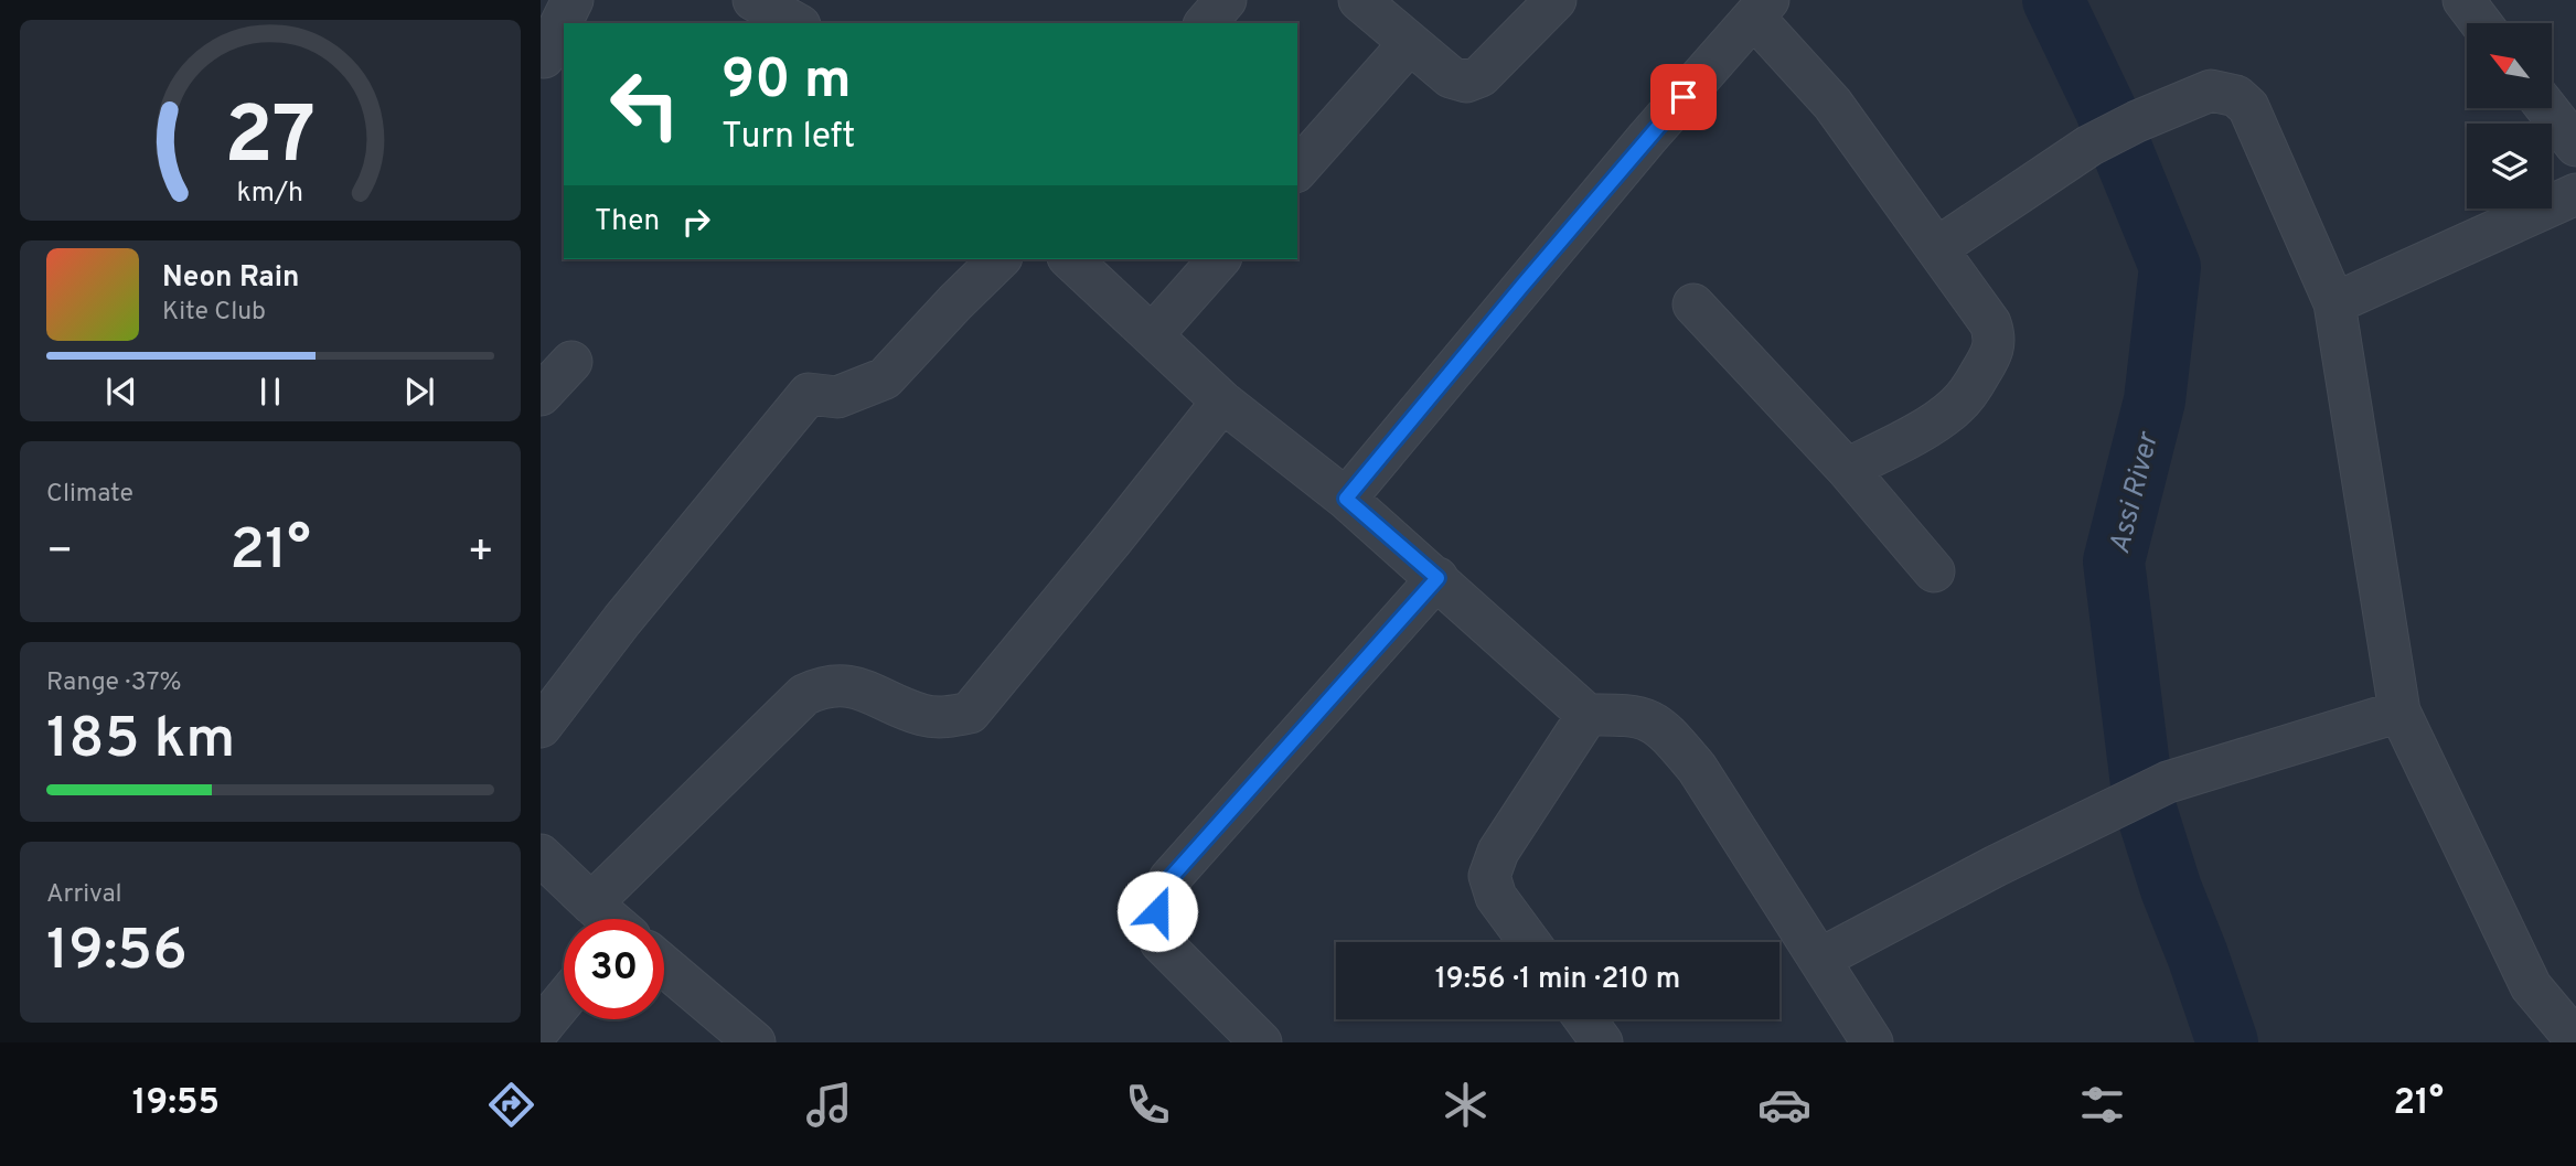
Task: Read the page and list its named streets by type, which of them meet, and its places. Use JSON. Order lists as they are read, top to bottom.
{
  "water": ["Assi River"],
  "north": "top left",
  "page": {
    "turn": ["90 m", "Turn left"],
    "then": "Then",
    "song": ["Neon Rain", "Kite Club"],
    "tile": [
      "Climate",
      ["Range · 37%", "185 km"],
      ["Arrival", "19:56"]
    ],
    "heat": ["−", "21°", "+"],
    "limit": "30",
    "trip": "19:56 · 1 min · 210 m",
    "tabs": ["19:55", "21°"],
    "gauge": ["27", "km/h"]
  }
}
